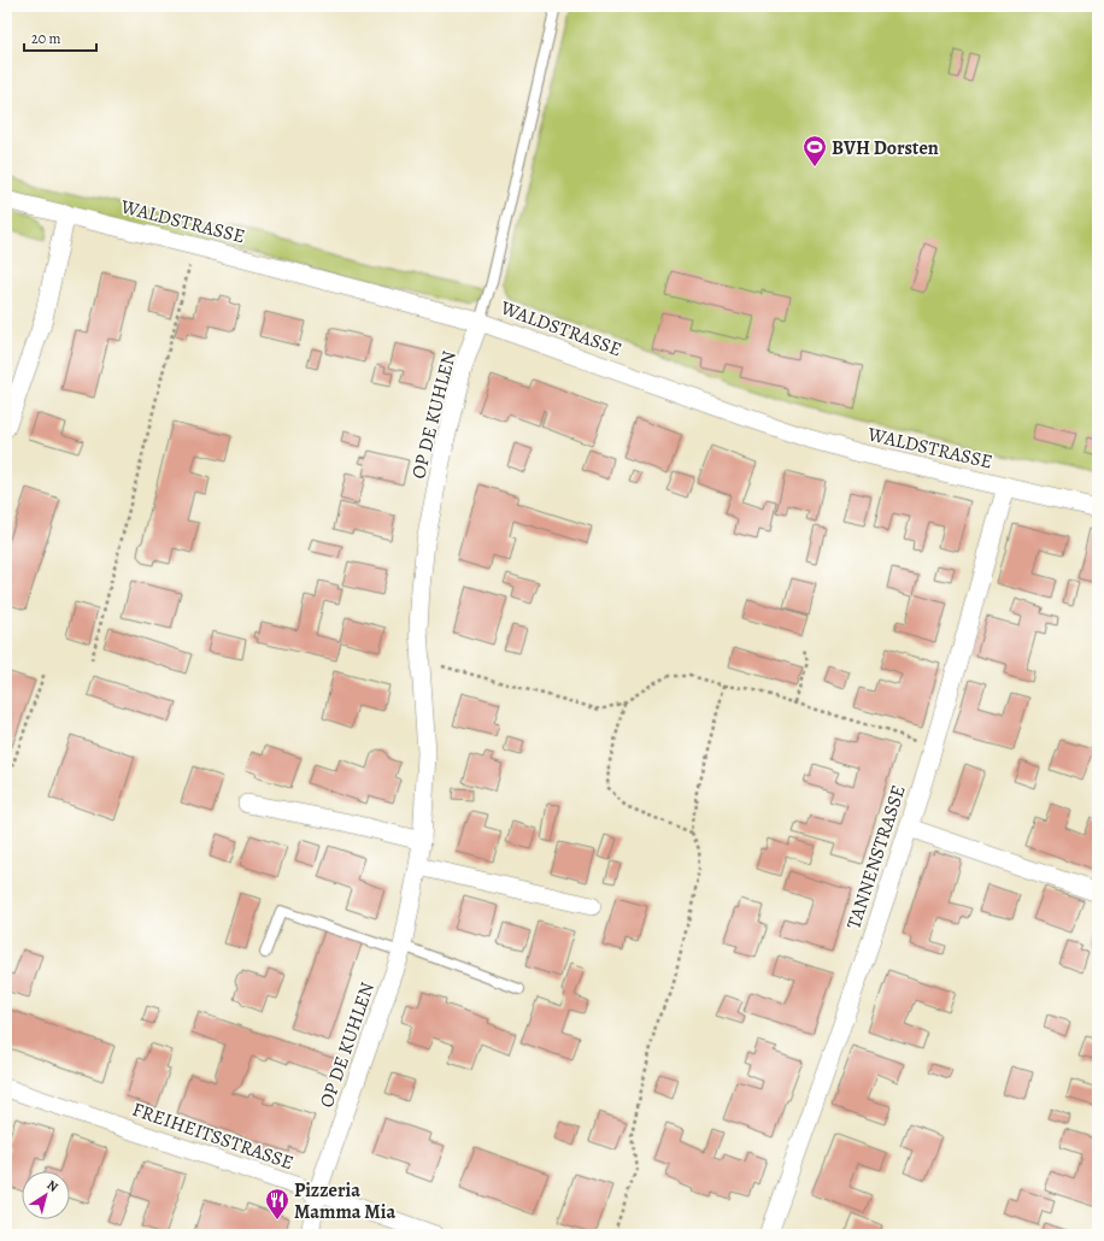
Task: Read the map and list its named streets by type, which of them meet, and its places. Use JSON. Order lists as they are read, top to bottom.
{
  "streets": {
    "street": [
      "WALDSTRASSE",
      "OP DE KUHLEN",
      "TANNENSTRASSE",
      "FREIHEITSSTRASSE"
    ]
  },
  "crossings": [
    ["WALDSTRASSE", "OP DE KUHLEN"],
    ["WALDSTRASSE", "TANNENSTRASSE"],
    ["OP DE KUHLEN", "FREIHEITSSTRASSE"]
  ],
  "places": {
    "sports": ["BVH Dorsten"],
    "restaurant": ["Pizzeria Mamma Mia"]
  },
  "scale_bar": "20 m",
  "north": "top right"
}
